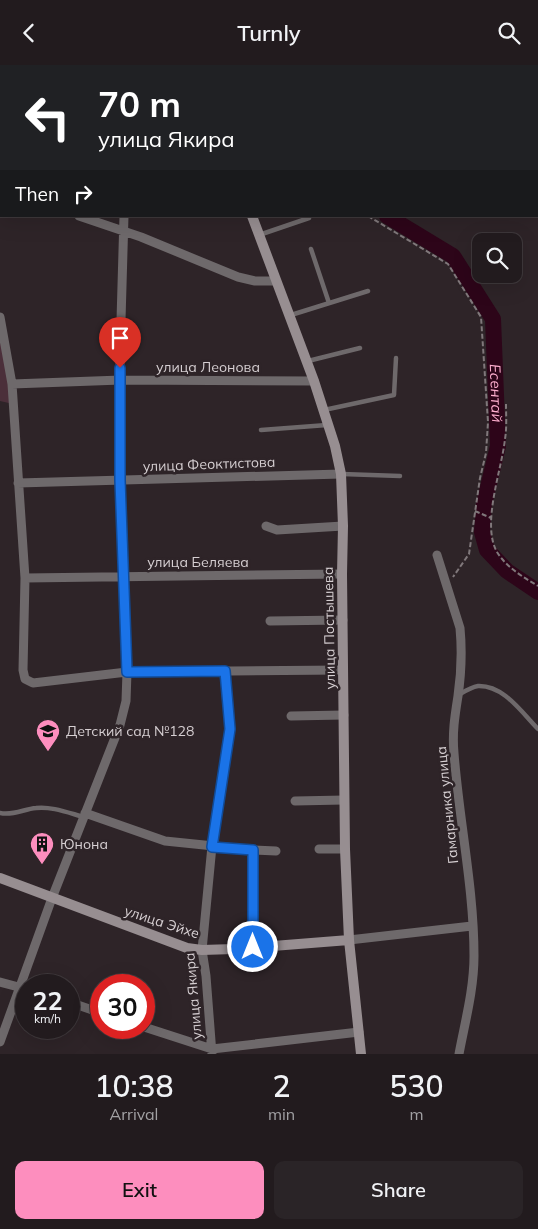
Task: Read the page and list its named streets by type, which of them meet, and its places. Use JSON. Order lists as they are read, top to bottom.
{
  "streets": {
    "street": [
      "улица Леонова",
      "улица Феоктистова",
      "улица Беляева",
      "улица Постышева",
      "Гамарника улица",
      "улица Эйхе",
      "улица Якира"
    ]
  },
  "crossings": [
    ["улица Леонова", "улица Постышева"],
    ["улица Феоктистова", "улица Постышева"],
    ["улица Беляева", "улица Постышева"],
    ["улица Постышева", "улица Эйхе"],
    ["Гамарника улица", "улица Эйхе"],
    ["улица Эйхе", "улица Якира"]
  ],
  "water": ["Есентай"],
  "places": {
    "school or university": ["Детский сад №128"],
    "building": ["Юнона"]
  },
  "page": {
    "header": "Turnly",
    "turn": ["70 m", "улица Якира"],
    "then": "Then",
    "speed": "22 km/h",
    "limit": "30",
    "eta": [
      "10:38",
      "Arrival",
      "2",
      "min",
      "530",
      "m"
    ],
    "buttons": ["Exit", "Share"]
  }
}
